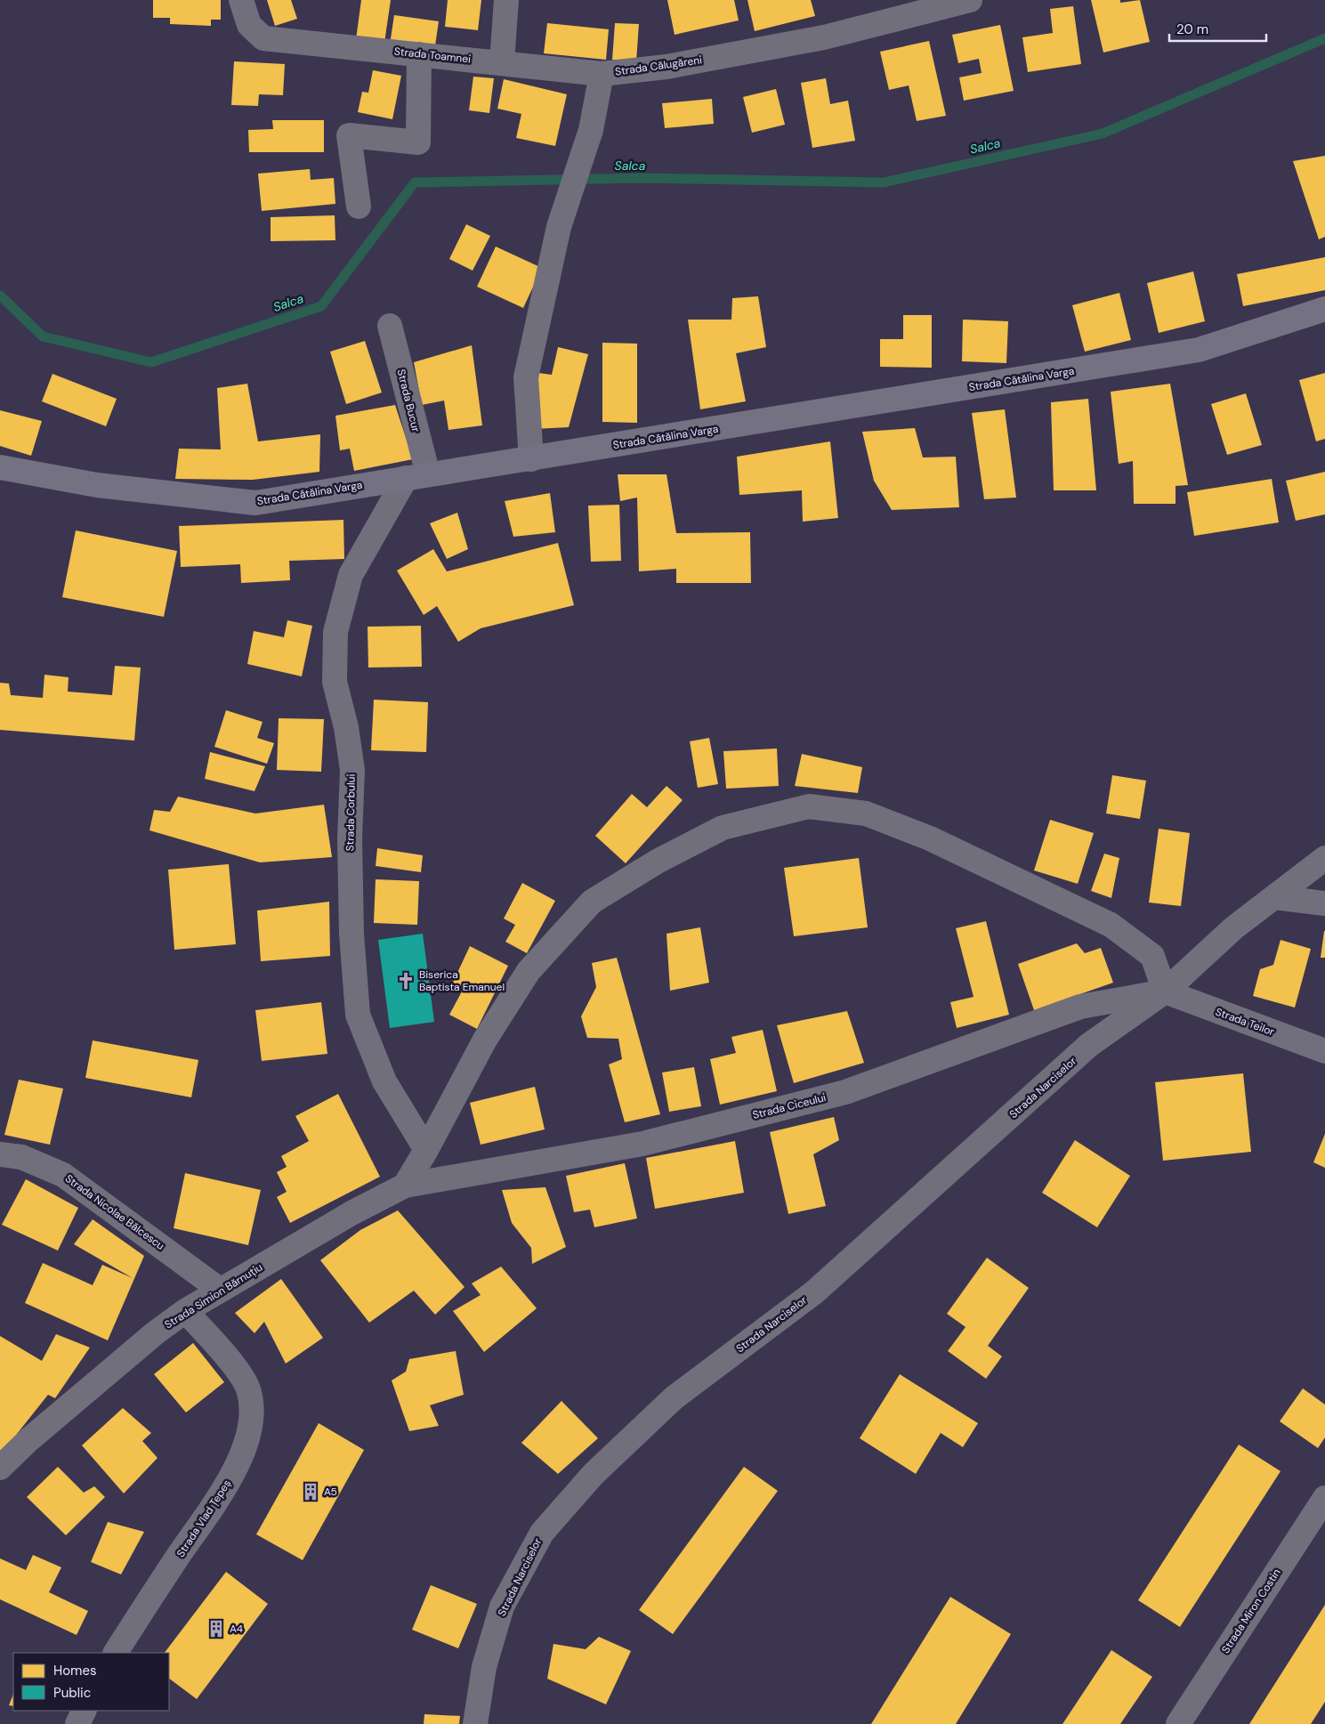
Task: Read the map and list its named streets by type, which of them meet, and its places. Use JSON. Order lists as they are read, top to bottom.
{
  "streets": {
    "main road": ["Strada Cătălina Varga"],
    "street": [
      "Strada Toamnei",
      "Strada Călugăreni",
      "Strada Bucur",
      "Strada Corbului",
      "Strada Teilor",
      "Strada Narciselor",
      "Strada Ciceului",
      "Strada Nicolae Bălcescu",
      "Strada Simion Bărnuțiu",
      "Strada Vlad Țepeș",
      "Strada Miron Costin"
    ]
  },
  "crossings": [
    ["Strada Toamnei", "Strada Călugăreni"],
    ["Strada Călugăreni", "Strada Cătălina Varga"],
    ["Strada Cătălina Varga", "Strada Bucur"],
    ["Strada Cătălina Varga", "Strada Corbului"],
    ["Strada Bucur", "Strada Corbului"],
    ["Strada Teilor", "Strada Narciselor"],
    ["Strada Teilor", "Strada Ciceului"],
    ["Strada Narciselor", "Strada Ciceului"],
    ["Strada Ciceului", "Strada Simion Bărnuțiu"],
    ["Strada Nicolae Bălcescu", "Strada Simion Bărnuțiu"],
    ["Strada Simion Bărnuțiu", "Strada Vlad Țepeș"]
  ],
  "water": ["Salca"],
  "places": {
    "church": ["Biserica Baptista Emanuel"],
    "building": ["A5", "A4"]
  },
  "legend": ["Homes", "Public"],
  "scale_bar": "20 m"
}
